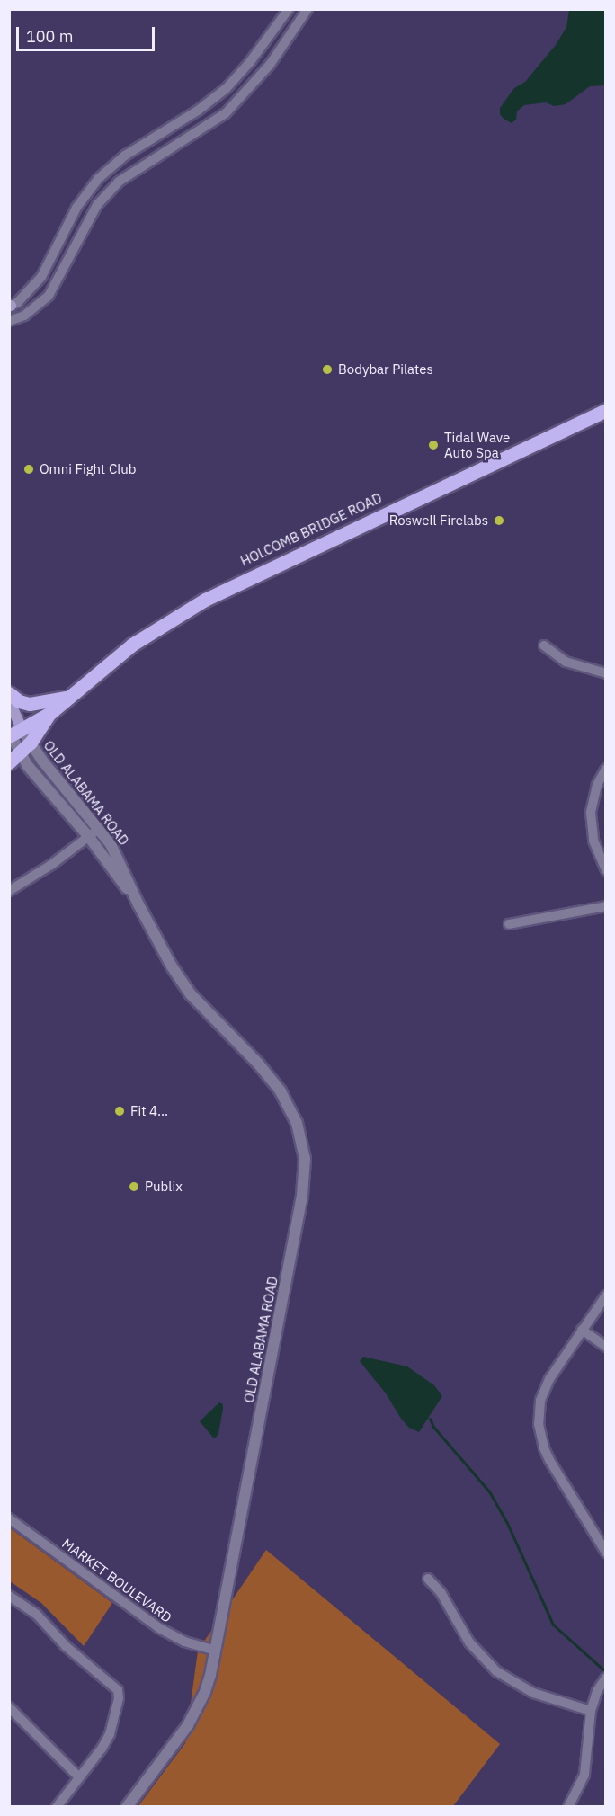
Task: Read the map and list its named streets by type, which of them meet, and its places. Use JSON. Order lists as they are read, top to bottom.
{
  "streets": {
    "main road": ["HOLCOMB BRIDGE ROAD", "OLD ALABAMA ROAD"],
    "street": ["MARKET BOULEVARD"]
  },
  "crossings": [
    ["HOLCOMB BRIDGE ROAD", "OLD ALABAMA ROAD"],
    ["OLD ALABAMA ROAD", "MARKET BOULEVARD"]
  ],
  "places": [
    "Bodybar Pilates",
    "Tidal Wave Auto Spa",
    "Omni Fight Club",
    "Roswell Firelabs",
    "Fit 4...",
    "Publix"
  ],
  "scale_bar": "100 m"
}
